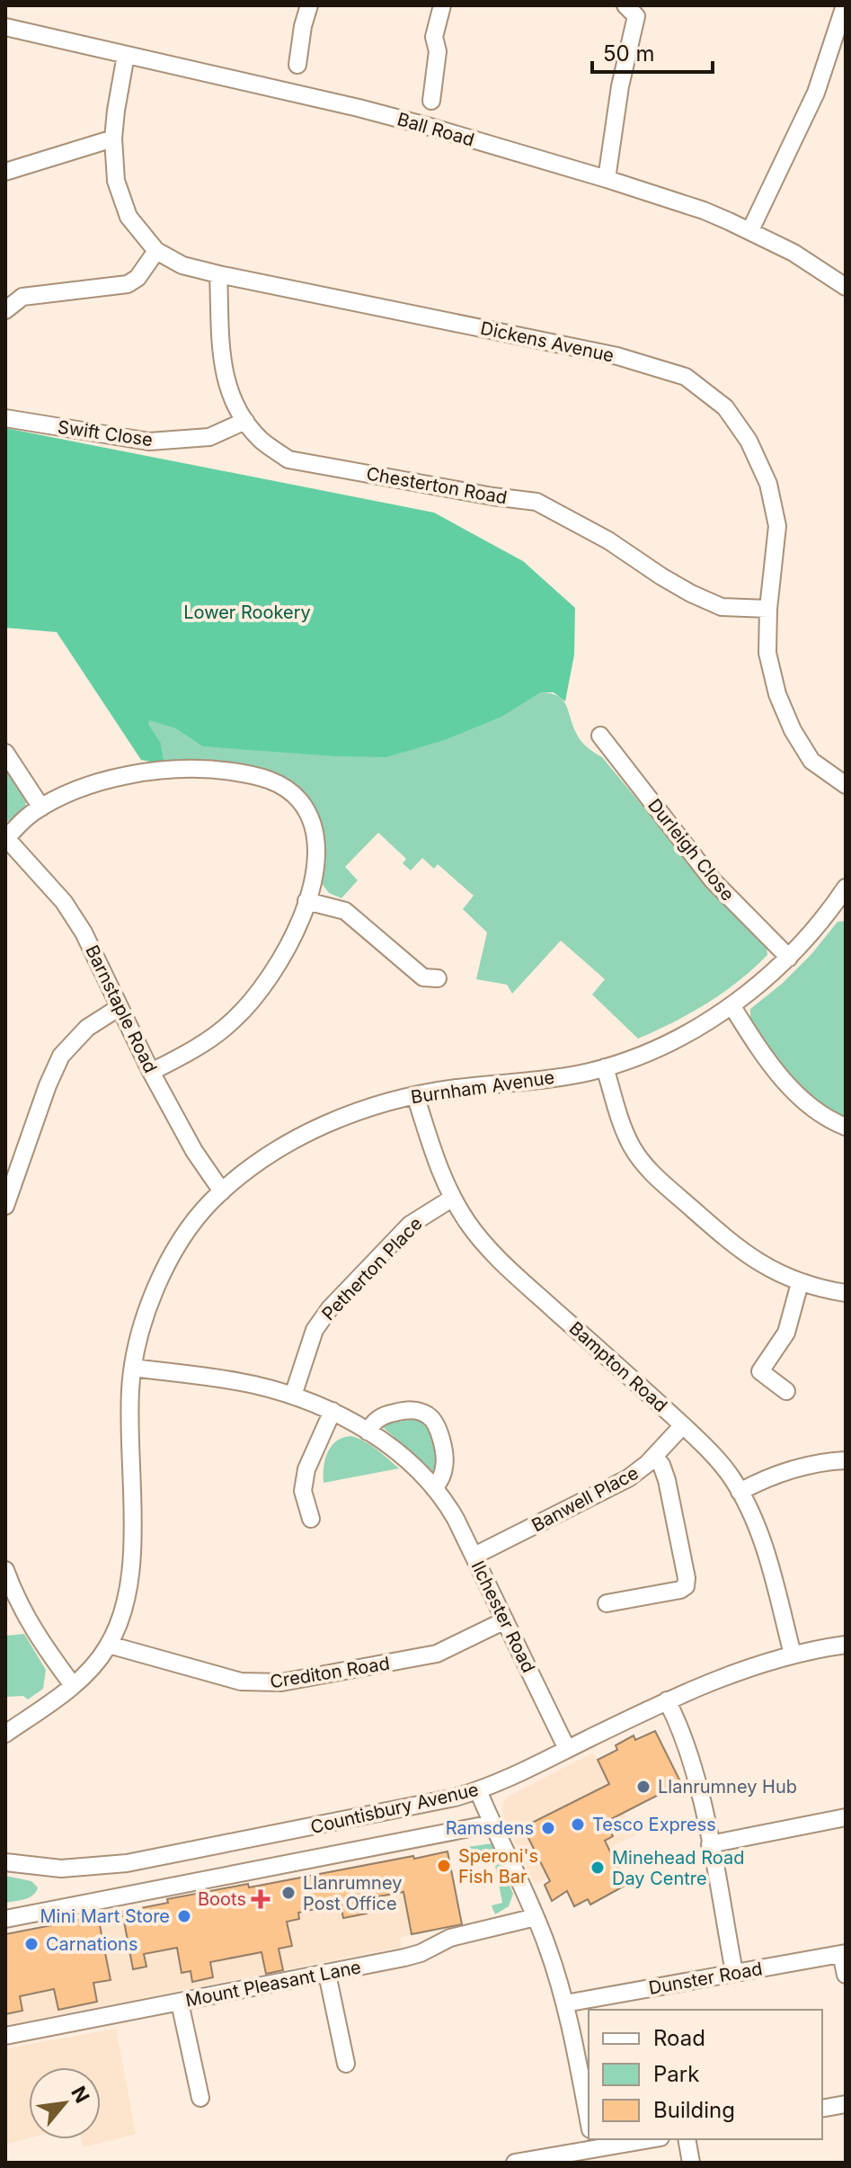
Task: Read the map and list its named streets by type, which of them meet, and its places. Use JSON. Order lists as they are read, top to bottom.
{
  "streets": {
    "street": [
      "Ball Road",
      "Dickens Avenue",
      "Swift Close",
      "Chesterton Road",
      "Durleigh Close",
      "Barnstaple Road",
      "Burnham Avenue",
      "Petherton Place",
      "Bampton Road",
      "Banwell Place",
      "Ilchester Road",
      "Crediton Road",
      "Countisbury Avenue",
      "Dunster Road",
      "Mount Pleasant Lane"
    ]
  },
  "crossings": [
    ["Ball Road", "Dickens Avenue"],
    ["Dickens Avenue", "Chesterton Road"],
    ["Swift Close", "Chesterton Road"],
    ["Durleigh Close", "Burnham Avenue"],
    ["Barnstaple Road", "Burnham Avenue"],
    ["Burnham Avenue", "Bampton Road"],
    ["Burnham Avenue", "Ilchester Road"],
    ["Burnham Avenue", "Crediton Road"],
    ["Petherton Place", "Bampton Road"],
    ["Petherton Place", "Ilchester Road"],
    ["Bampton Road", "Banwell Place"],
    ["Bampton Road", "Countisbury Avenue"],
    ["Banwell Place", "Ilchester Road"],
    ["Ilchester Road", "Crediton Road"],
    ["Ilchester Road", "Countisbury Avenue"]
  ],
  "parks": ["Lower Rookery"],
  "places": {
    "other": [
      "Llanrumney Hub",
      "Tesco Express",
      "Ramsdens",
      "Speroni's Fish Bar",
      "Minehead Road Day Centre",
      "Llanrumney Post Office",
      "Mini Mart Store",
      "Carnations"
    ],
    "health": ["Boots"]
  },
  "legend": ["Road", "Park", "Building"],
  "scale_bar": "50 m",
  "north": "top right"
}
